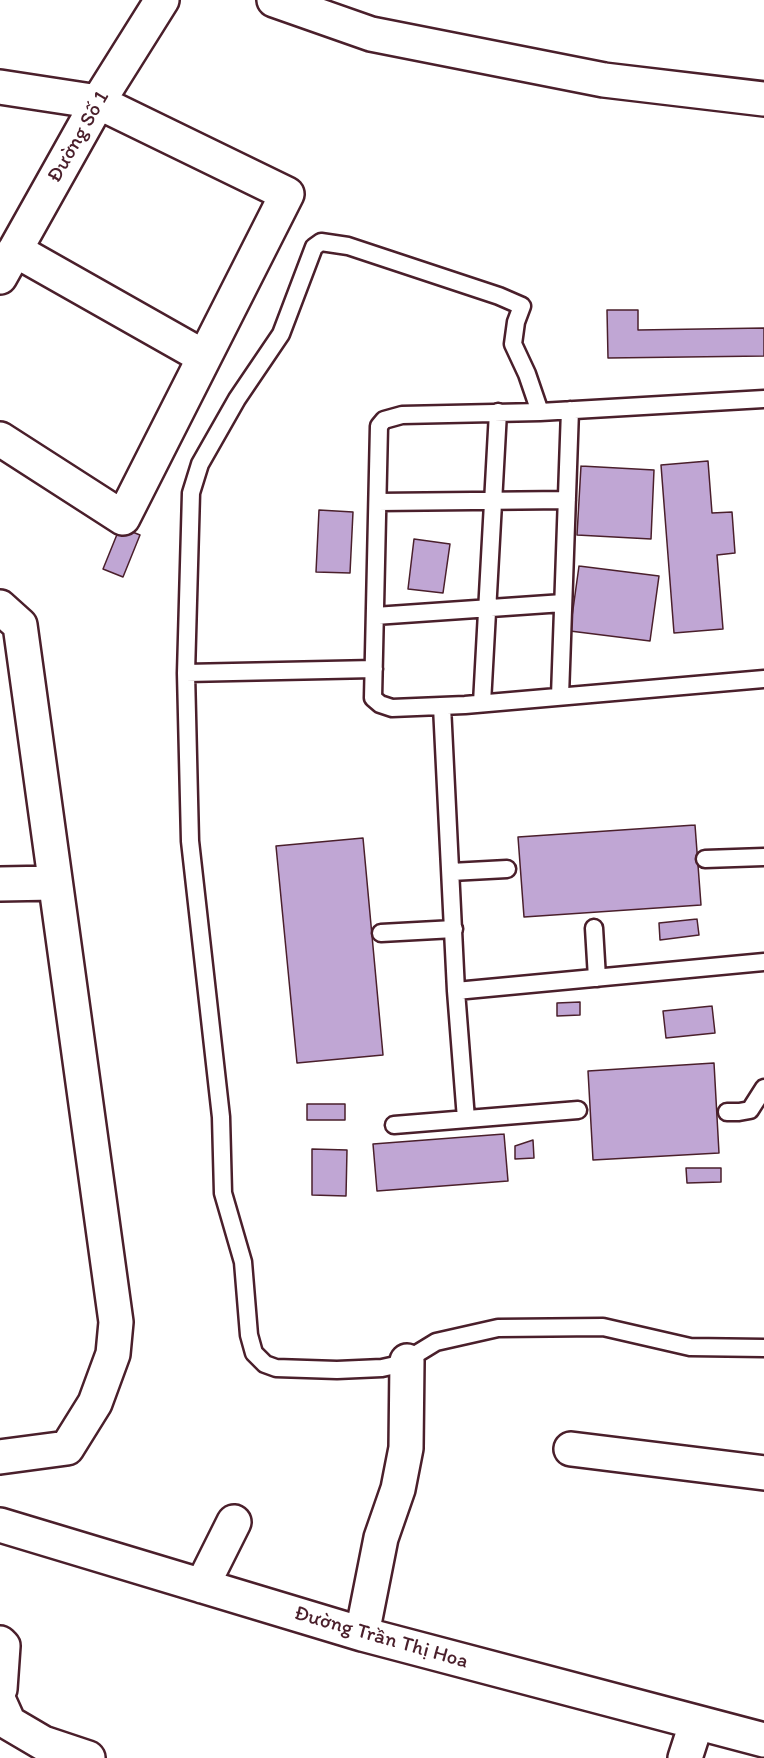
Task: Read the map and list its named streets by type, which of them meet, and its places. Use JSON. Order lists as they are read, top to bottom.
{
  "streets": {
    "street": ["Đường Số 1", "Đường Trần Thị Hoa"]
  }
}
